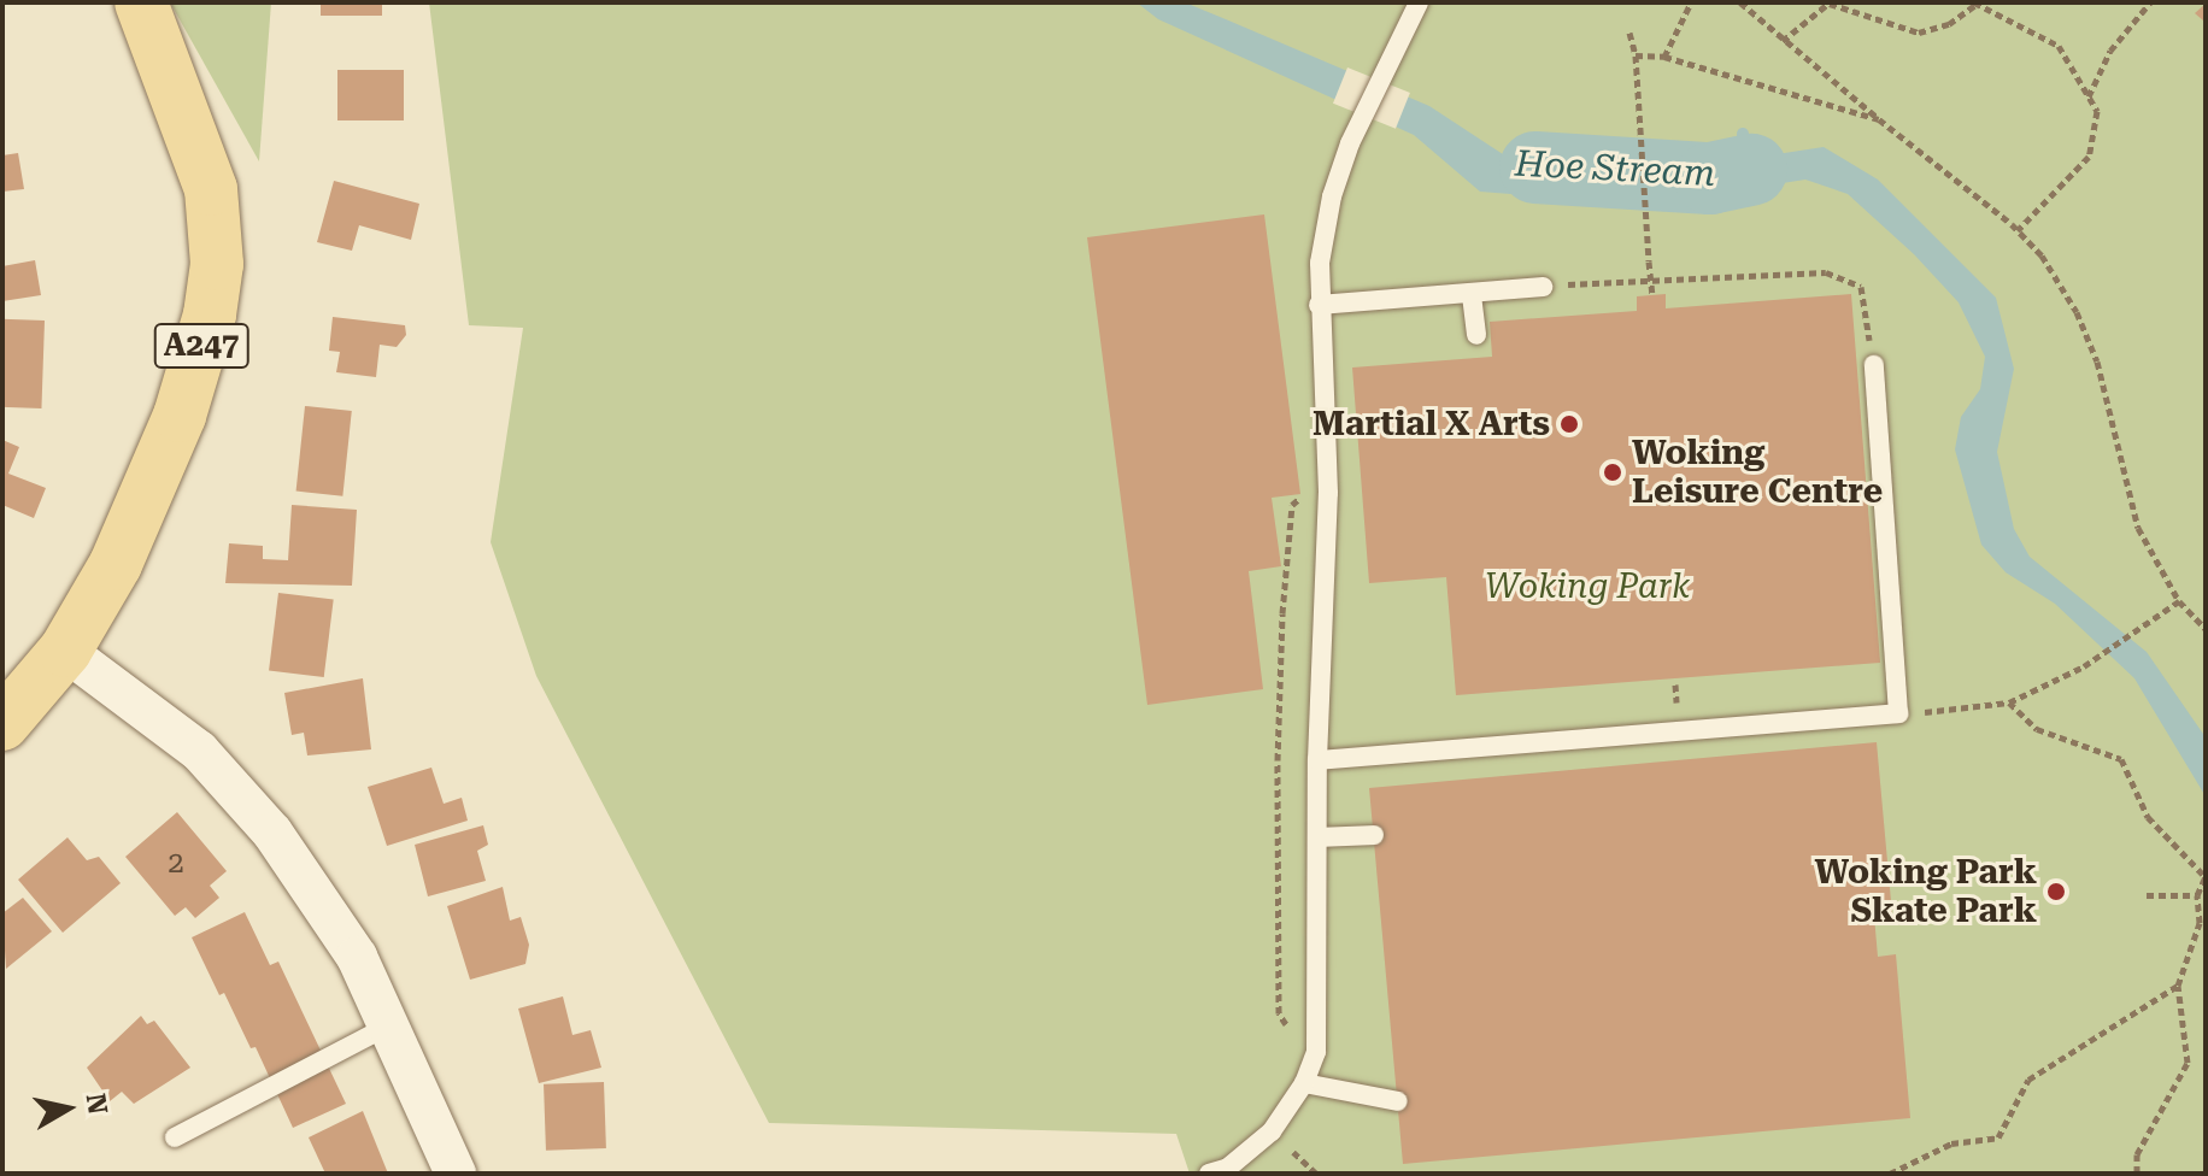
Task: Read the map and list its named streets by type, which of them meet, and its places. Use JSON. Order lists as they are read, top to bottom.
{
  "streets": {
    "main road": ["A247"]
  },
  "water": ["Hoe Stream"],
  "parks": ["Woking Park"],
  "places": ["Martial X Arts", "Woking Leisure Centre", "Woking Park Skate Park"],
  "house_numbers": ["2"],
  "north": "right"
}
